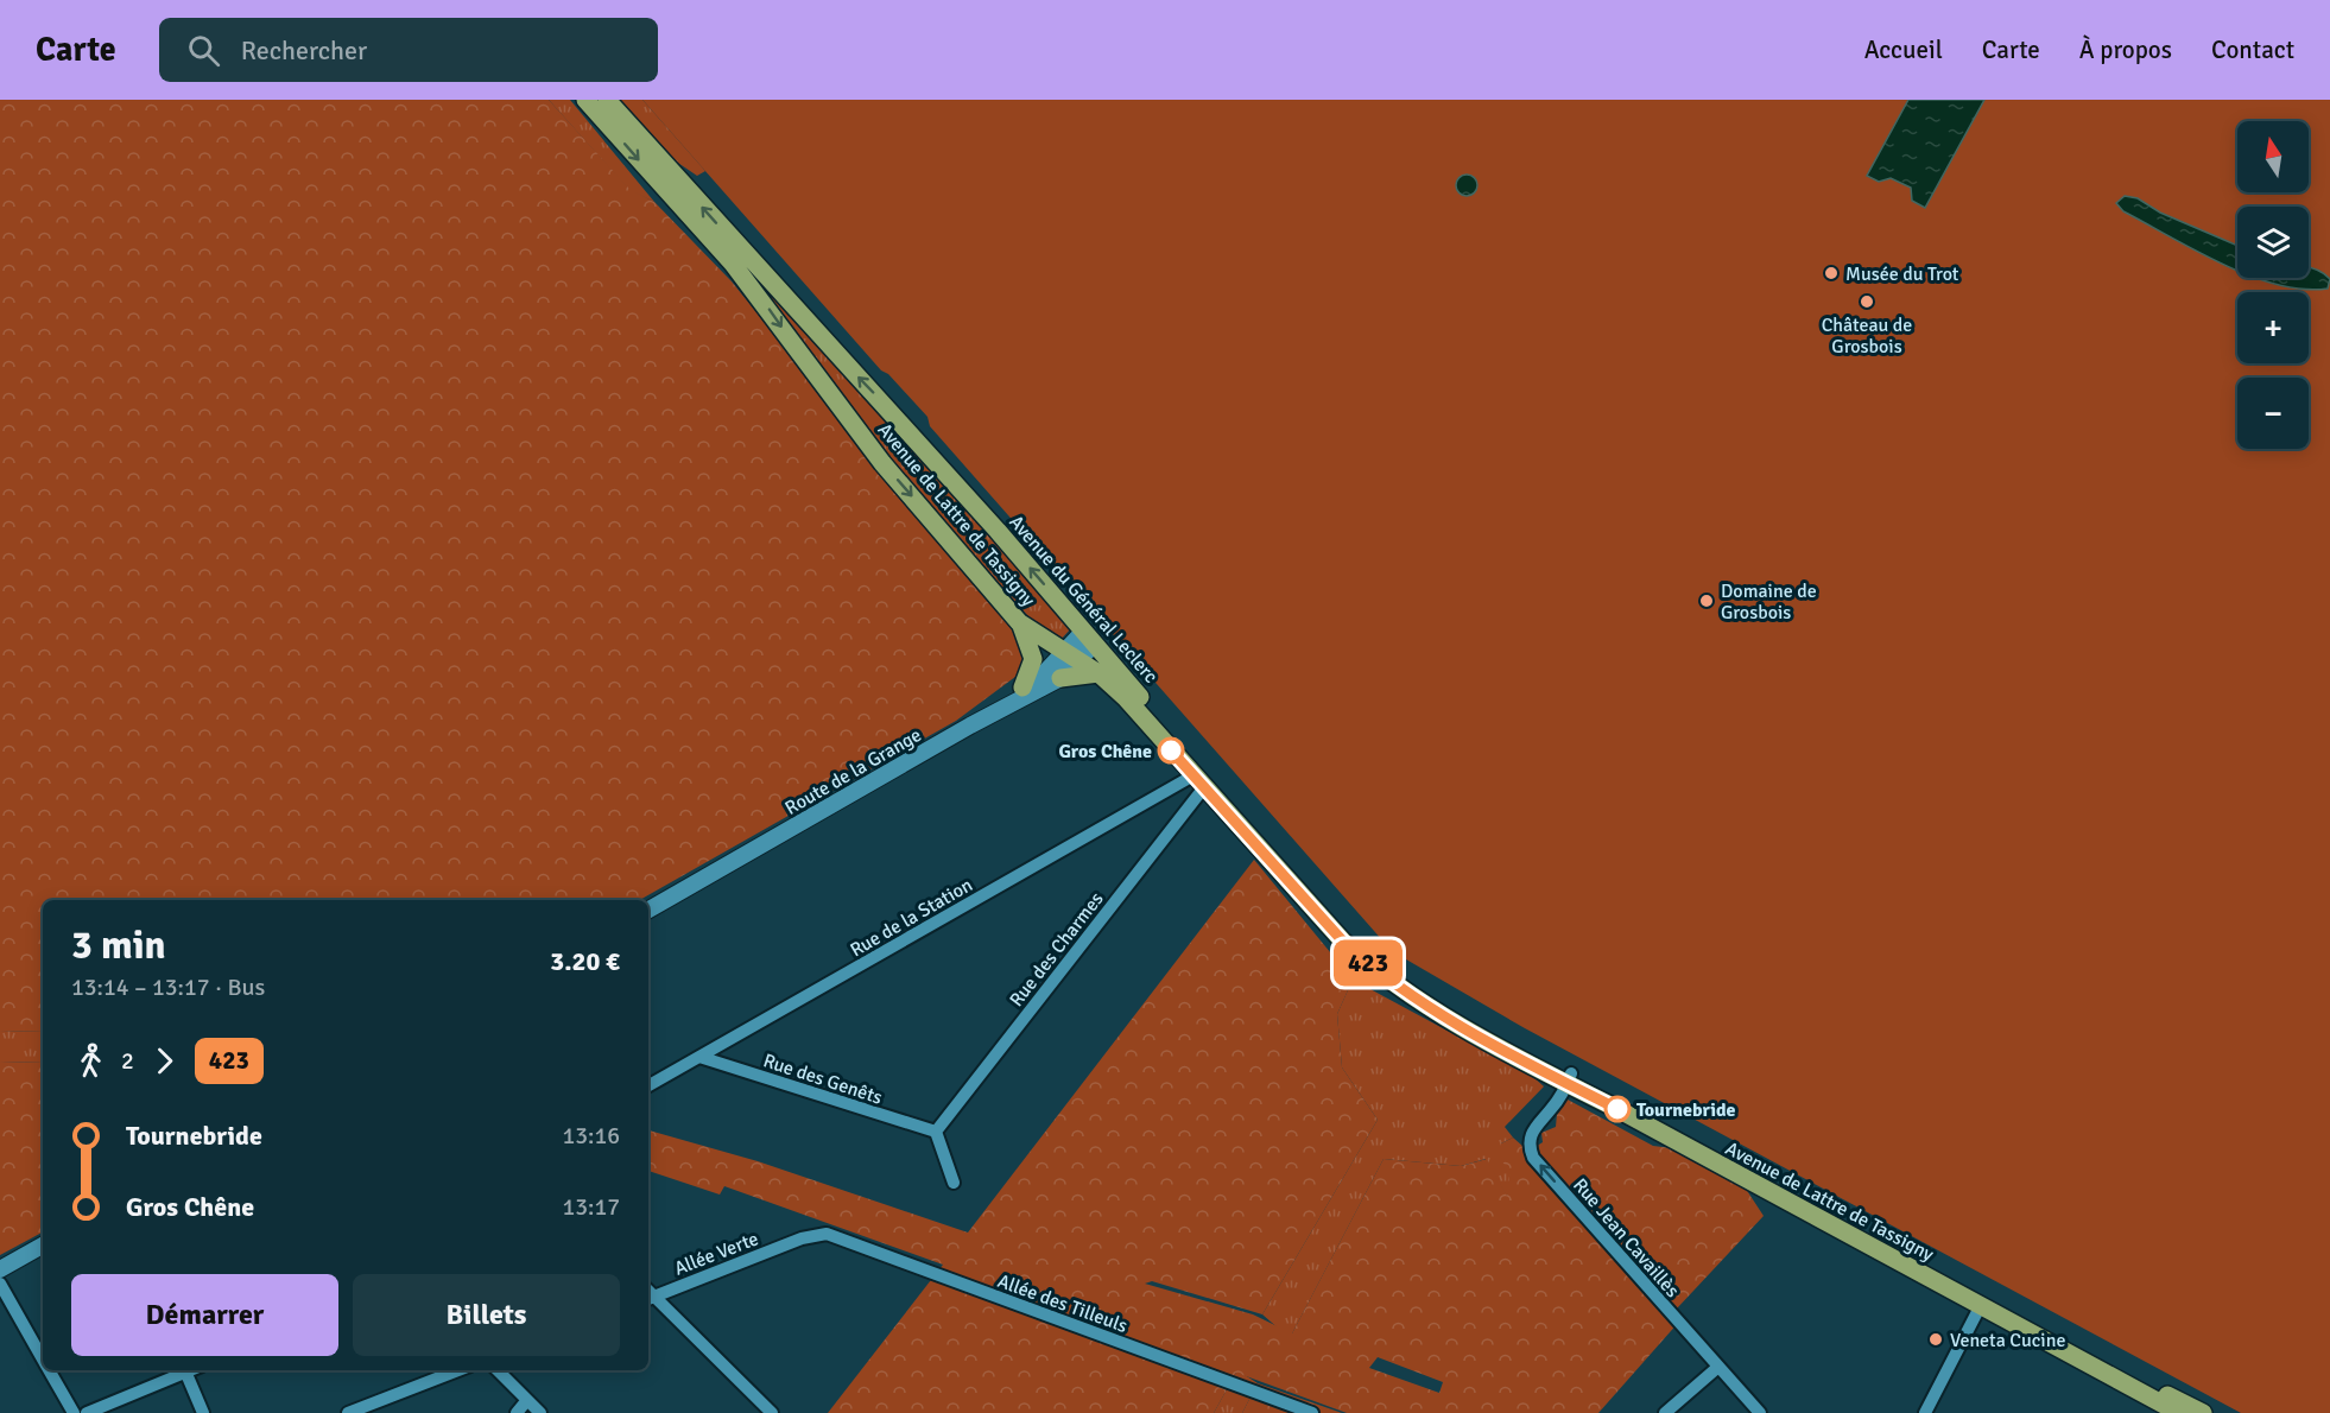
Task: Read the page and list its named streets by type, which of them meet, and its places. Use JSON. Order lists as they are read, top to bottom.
{
  "streets": {
    "main road": ["Avenue de Lattre de Tassigny", "Avenue du Général Leclerc", "Route de la Grange"],
    "street": [
      "Rue de la Station",
      "Rue des Charmes",
      "Rue des Genêts",
      "Rue Jean Cavaillès",
      "Allée Verte",
      "Allée des Tilleuls"
    ]
  },
  "crossings": [
    ["Avenue de Lattre de Tassigny", "Avenue du Général Leclerc"],
    ["Avenue de Lattre de Tassigny", "Route de la Grange"],
    ["Avenue de Lattre de Tassigny", "Rue de la Station"],
    ["Avenue de Lattre de Tassigny", "Rue des Charmes"],
    ["Avenue de Lattre de Tassigny", "Rue Jean Cavaillès"],
    ["Avenue du Général Leclerc", "Rue Jean Cavaillès"],
    ["Rue de la Station", "Rue des Charmes"],
    ["Rue de la Station", "Rue des Genêts"],
    ["Rue des Charmes", "Rue des Genêts"],
    ["Allée Verte", "Allée des Tilleuls"]
  ],
  "one_way": ["Avenue du Général Leclerc", "Rue Jean Cavaillès"],
  "places": [
    "Musée du Trot",
    "Château de Grosbois",
    "Domaine de Grosbois",
    "Gros Chêne",
    "Tournebride",
    "Veneta Cucine"
  ],
  "lines": ["bus line 423"],
  "north": "top",
  "page": {
    "header": "Carte",
    "search": "Rechercher",
    "nav": [
      "Accueil",
      "Carte",
      "À propos",
      "Contact"
    ],
    "on_map": "423",
    "map_buttons": ["+", "−"],
    "heading": ["3 min", "13:14 – 13:17 · Bus", "3.20 €"],
    "legs": ["2", "423"],
    "list": [
      {
        "name": "Tournebride",
        "value": "13:16"
      },
      {
        "name": "Gros Chêne",
        "value": "13:17"
      }
    ],
    "buttons": ["Démarrer", "Billets"]
  }
}
